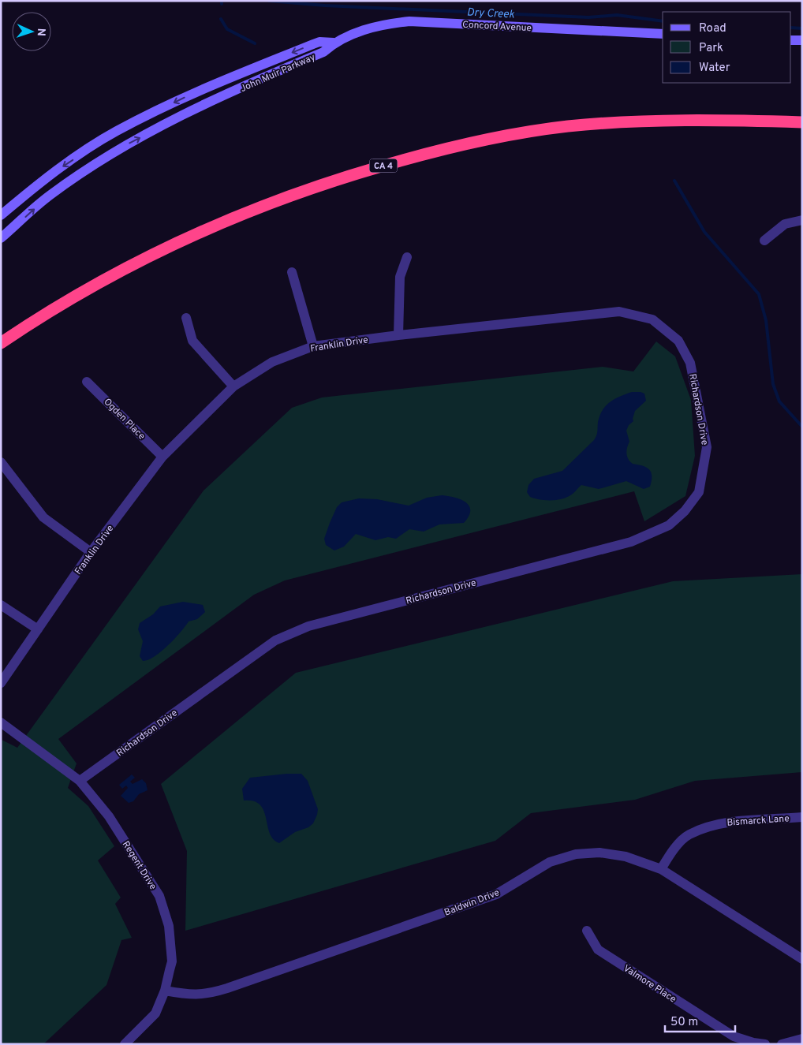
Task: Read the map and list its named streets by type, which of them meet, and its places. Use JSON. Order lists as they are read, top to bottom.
{
  "streets": {
    "highway": ["CA 4"],
    "street": [
      "Concord Avenue",
      "John Muir Parkway",
      "Franklin Drive",
      "Richardson Drive",
      "Ogden Place",
      "Bismarck Lane",
      "Regent Drive",
      "Baldwin Drive",
      "Valmore Place"
    ]
  },
  "crossings": [
    ["Concord Avenue", "John Muir Parkway"],
    ["Franklin Drive", "Richardson Drive"],
    ["Franklin Drive", "Ogden Place"],
    ["Richardson Drive", "Regent Drive"],
    ["Bismarck Lane", "Baldwin Drive"],
    ["Regent Drive", "Baldwin Drive"]
  ],
  "water": ["Dry Creek"],
  "legend": ["Road", "Park", "Water"],
  "scale_bar": "50 m",
  "north": "right"
}
